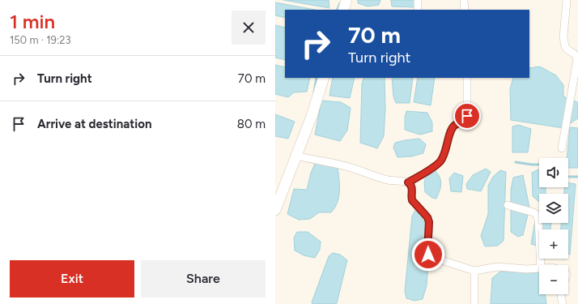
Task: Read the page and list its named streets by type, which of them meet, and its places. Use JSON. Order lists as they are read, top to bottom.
{
  "page": {
    "heading": ["1 min", "150 m · 19:23"],
    "turn": ["70 m", "Turn right"],
    "list": [
      {
        "name": "Turn right",
        "value": "70 m"
      },
      {
        "name": "Arrive at destination",
        "value": "80 m"
      }
    ],
    "map_buttons": ["+", "−"],
    "buttons": ["Exit", "Share"]
  }
}
